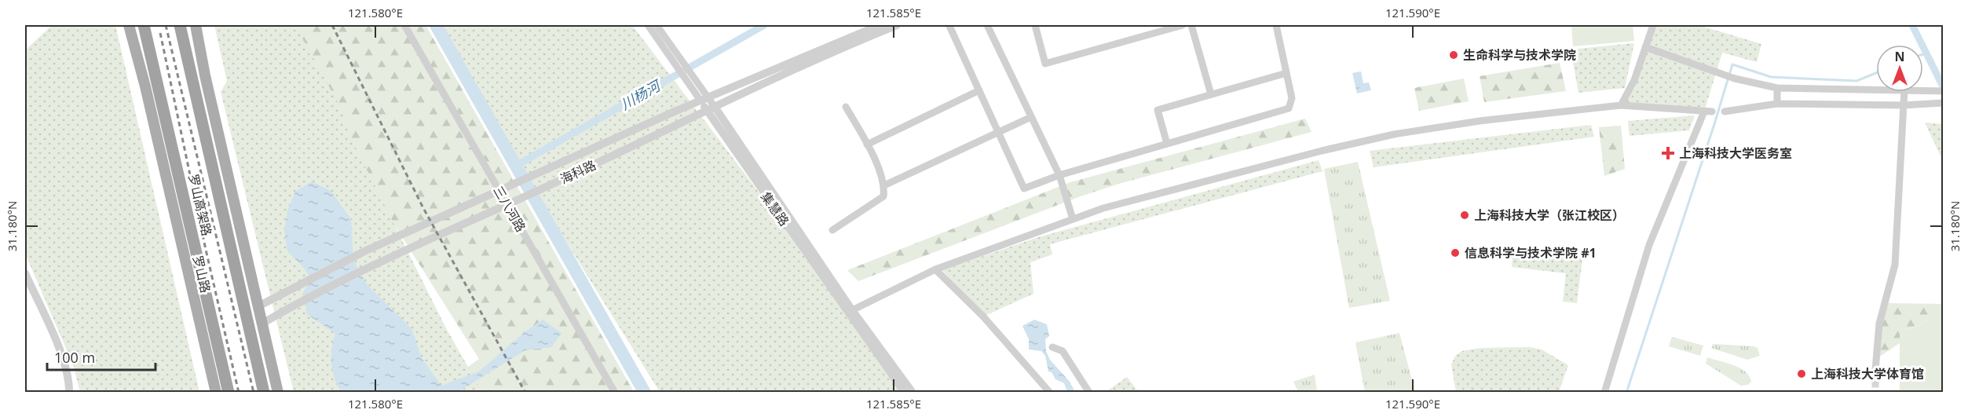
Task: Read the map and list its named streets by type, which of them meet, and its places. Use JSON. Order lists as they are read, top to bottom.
{
  "streets": {
    "highway": ["罗山高架路"],
    "main road": ["罗山路"],
    "street": ["海科路", "三八河路", "集慧路"]
  },
  "crossings": [
    ["海科路", "三八河路"],
    ["海科路", "集慧路"]
  ],
  "water": ["川杨河"],
  "places": {
    "other": [
      "生命科学与技术学院",
      "上海科技大学（张江校区）",
      "信息科学与技术学院 #1",
      "上海科技大学体育馆"
    ],
    "health": ["上海科技大学医务室"]
  },
  "scale_bar": "100 m",
  "north": "top",
  "coordinates": [
    "121.580°E",
    "121.585°E",
    "121.590°E",
    "31.180°N"
  ]
}
